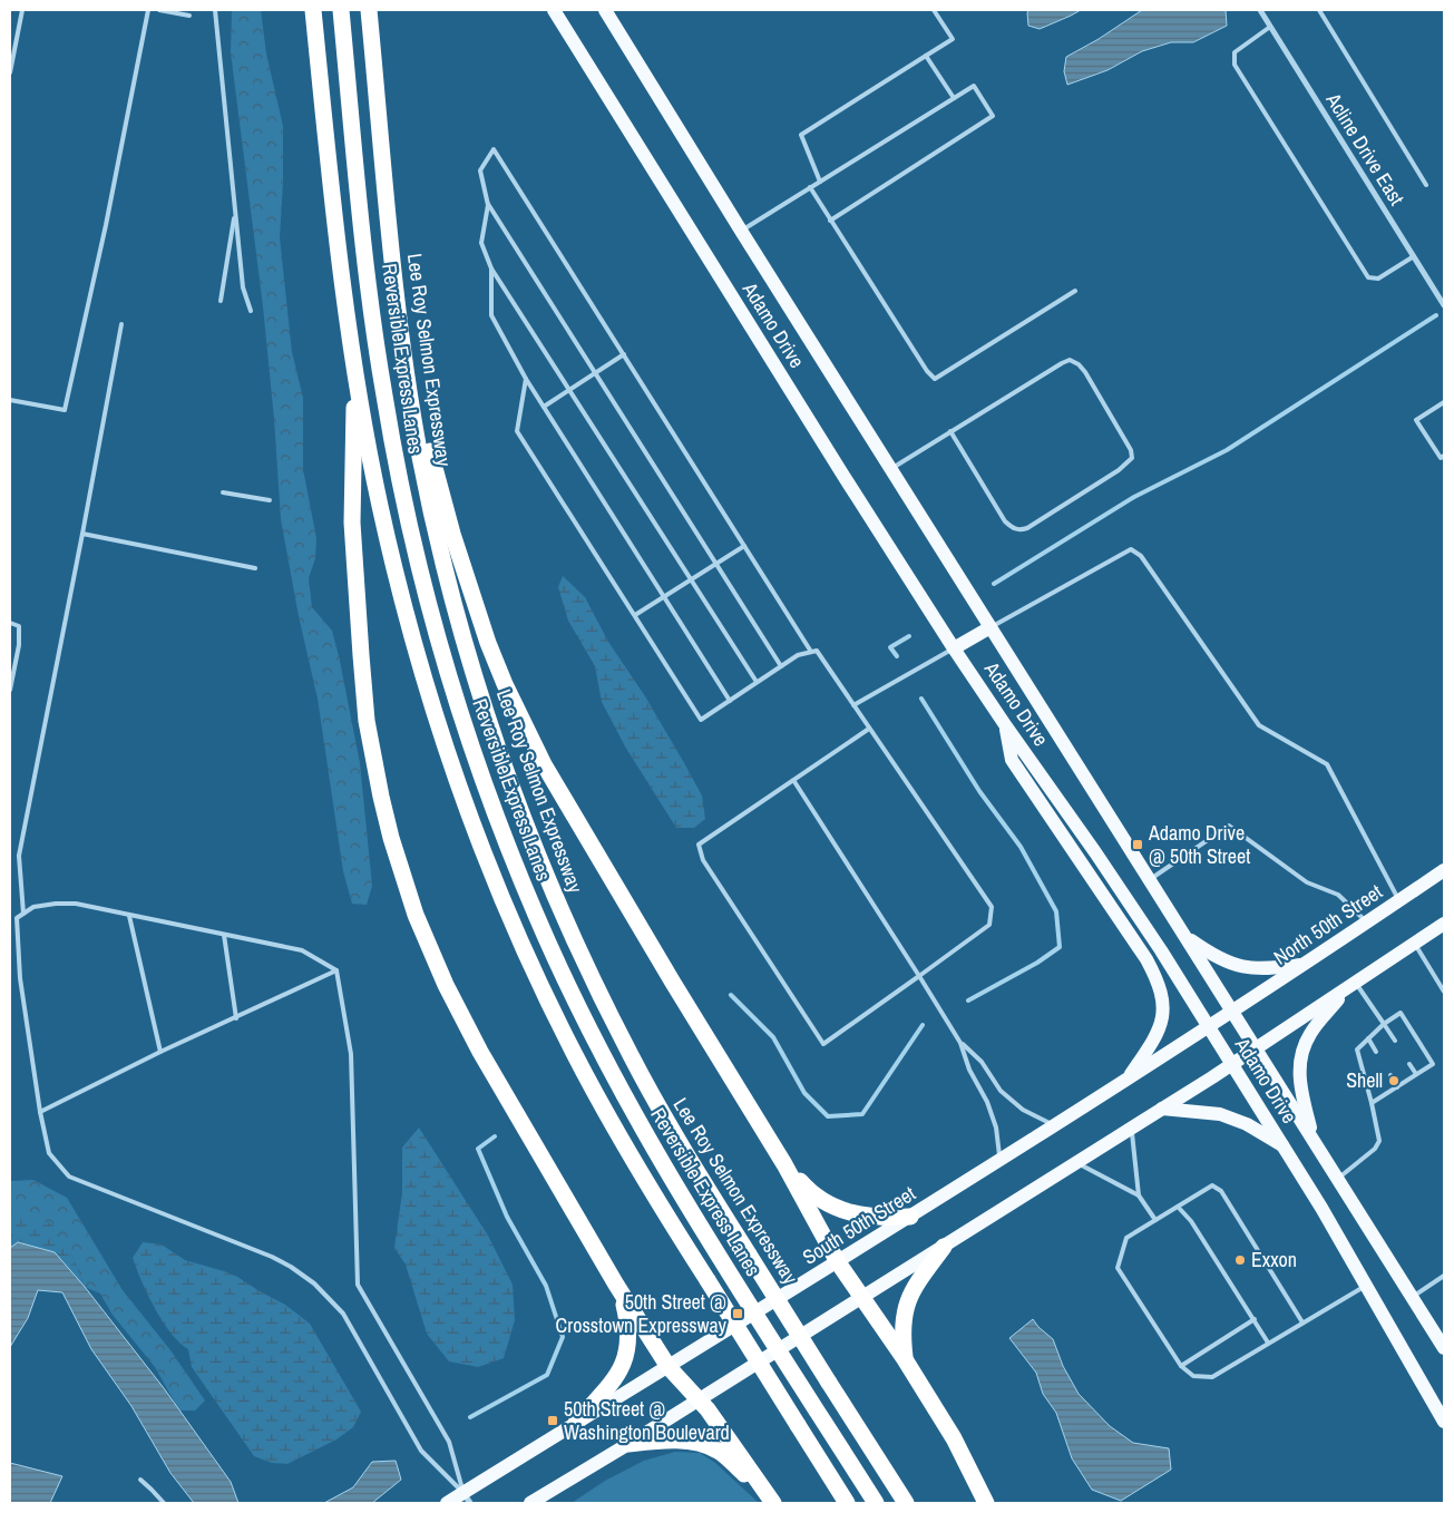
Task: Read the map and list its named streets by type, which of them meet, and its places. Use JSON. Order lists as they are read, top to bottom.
{
  "streets": {
    "highway": ["Reversible Express Lanes", "Lee Roy Selmon Expressway"],
    "main road": ["Adamo Drive", "North 50th Street", "South 50th Street"],
    "street": ["Acline Drive East"]
  },
  "crossings": [
    ["Adamo Drive", "North 50th Street"],
    ["Adamo Drive", "South 50th Street"],
    ["North 50th Street", "South 50th Street"]
  ],
  "places": {
    "transit": ["Adamo Drive @ 50th Street", "50th Street @ Crosstown Expressway", "50th Street @ Washington Boulevard"],
    "other": ["Shell", "Exxon"]
  }
}
